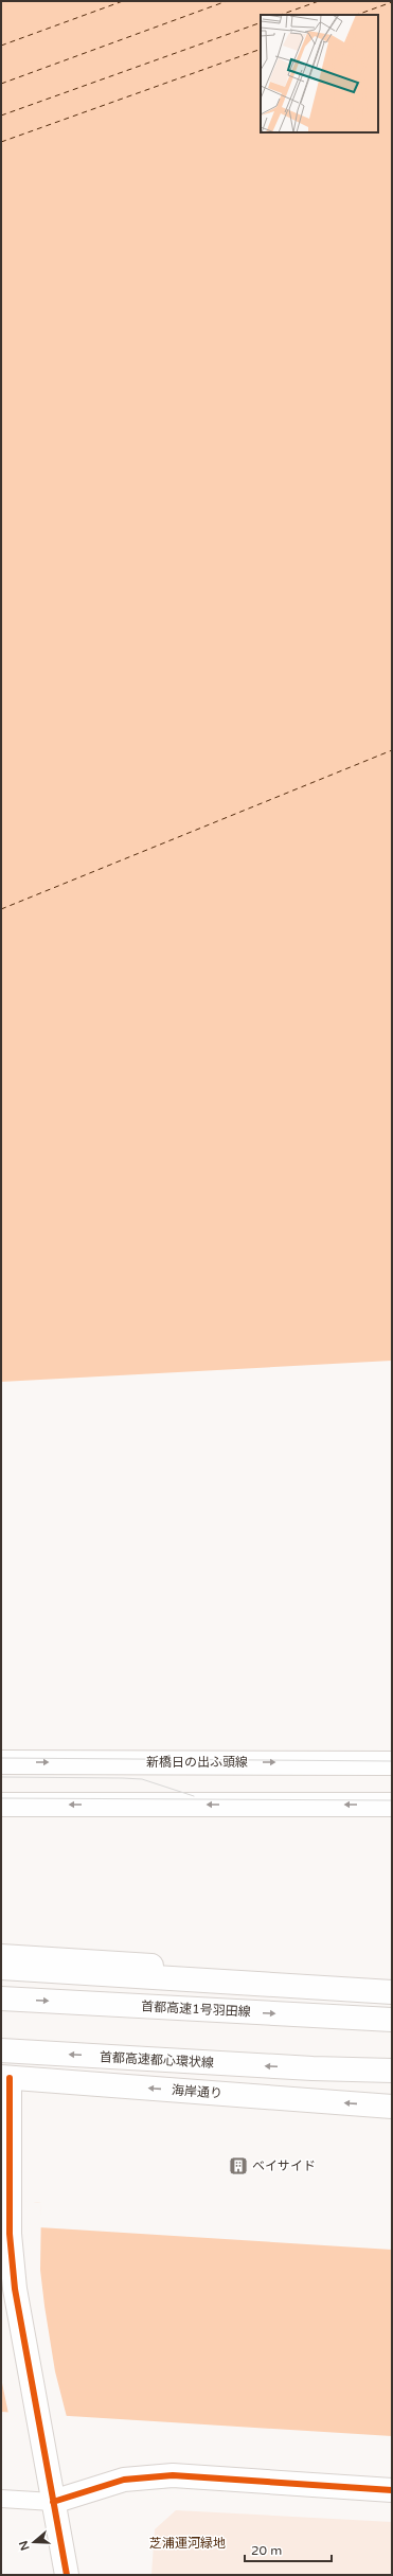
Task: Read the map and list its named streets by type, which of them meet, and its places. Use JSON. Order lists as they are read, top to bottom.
{
  "streets": {
    "main road": [
      "新橋日の出ふ頭線",
      "首都高速1号羽田線",
      "首都高速都心環状線",
      "海岸通り"
    ]
  },
  "parks": ["芝浦運河緑地"],
  "places": {
    "building": ["ベイサイド"]
  },
  "scale_bar": "20 m",
  "north": "left"
}
